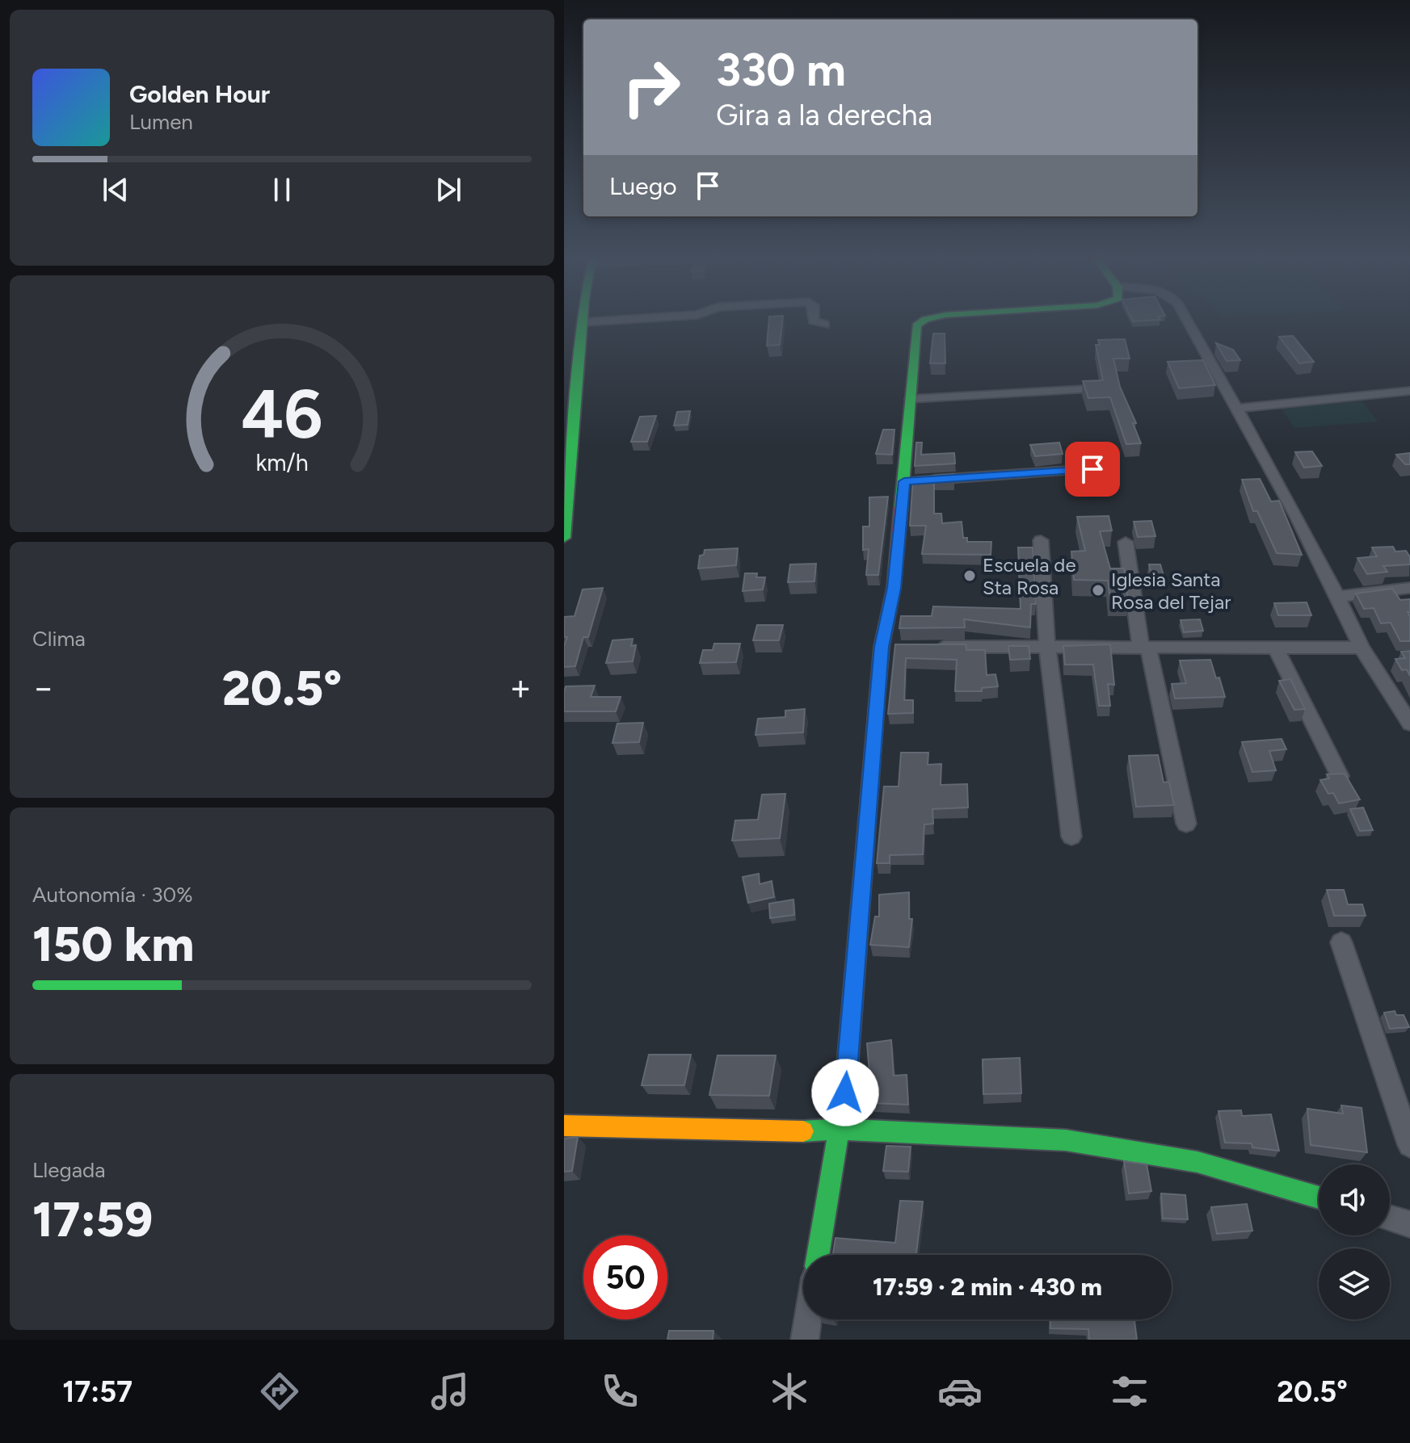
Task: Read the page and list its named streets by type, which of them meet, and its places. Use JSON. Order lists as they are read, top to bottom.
{
  "places": ["Escuela de Sta Rosa", "Iglesia Santa Rosa del Tejar"],
  "page": {
    "turn": ["330 m", "Gira a la derecha"],
    "song": ["Golden Hour", "Lumen"],
    "then": "Luego",
    "tile": [
      "Clima",
      ["Autonomía · 30%", "150 km"],
      ["Llegada", "17:59"]
    ],
    "heat": ["−", "20.5°", "+"],
    "limit": "50",
    "trip": "17:59 · 2 min · 430 m",
    "tabs": ["17:57", "20.5°"],
    "gauge": ["46", "km/h"]
  }
}
